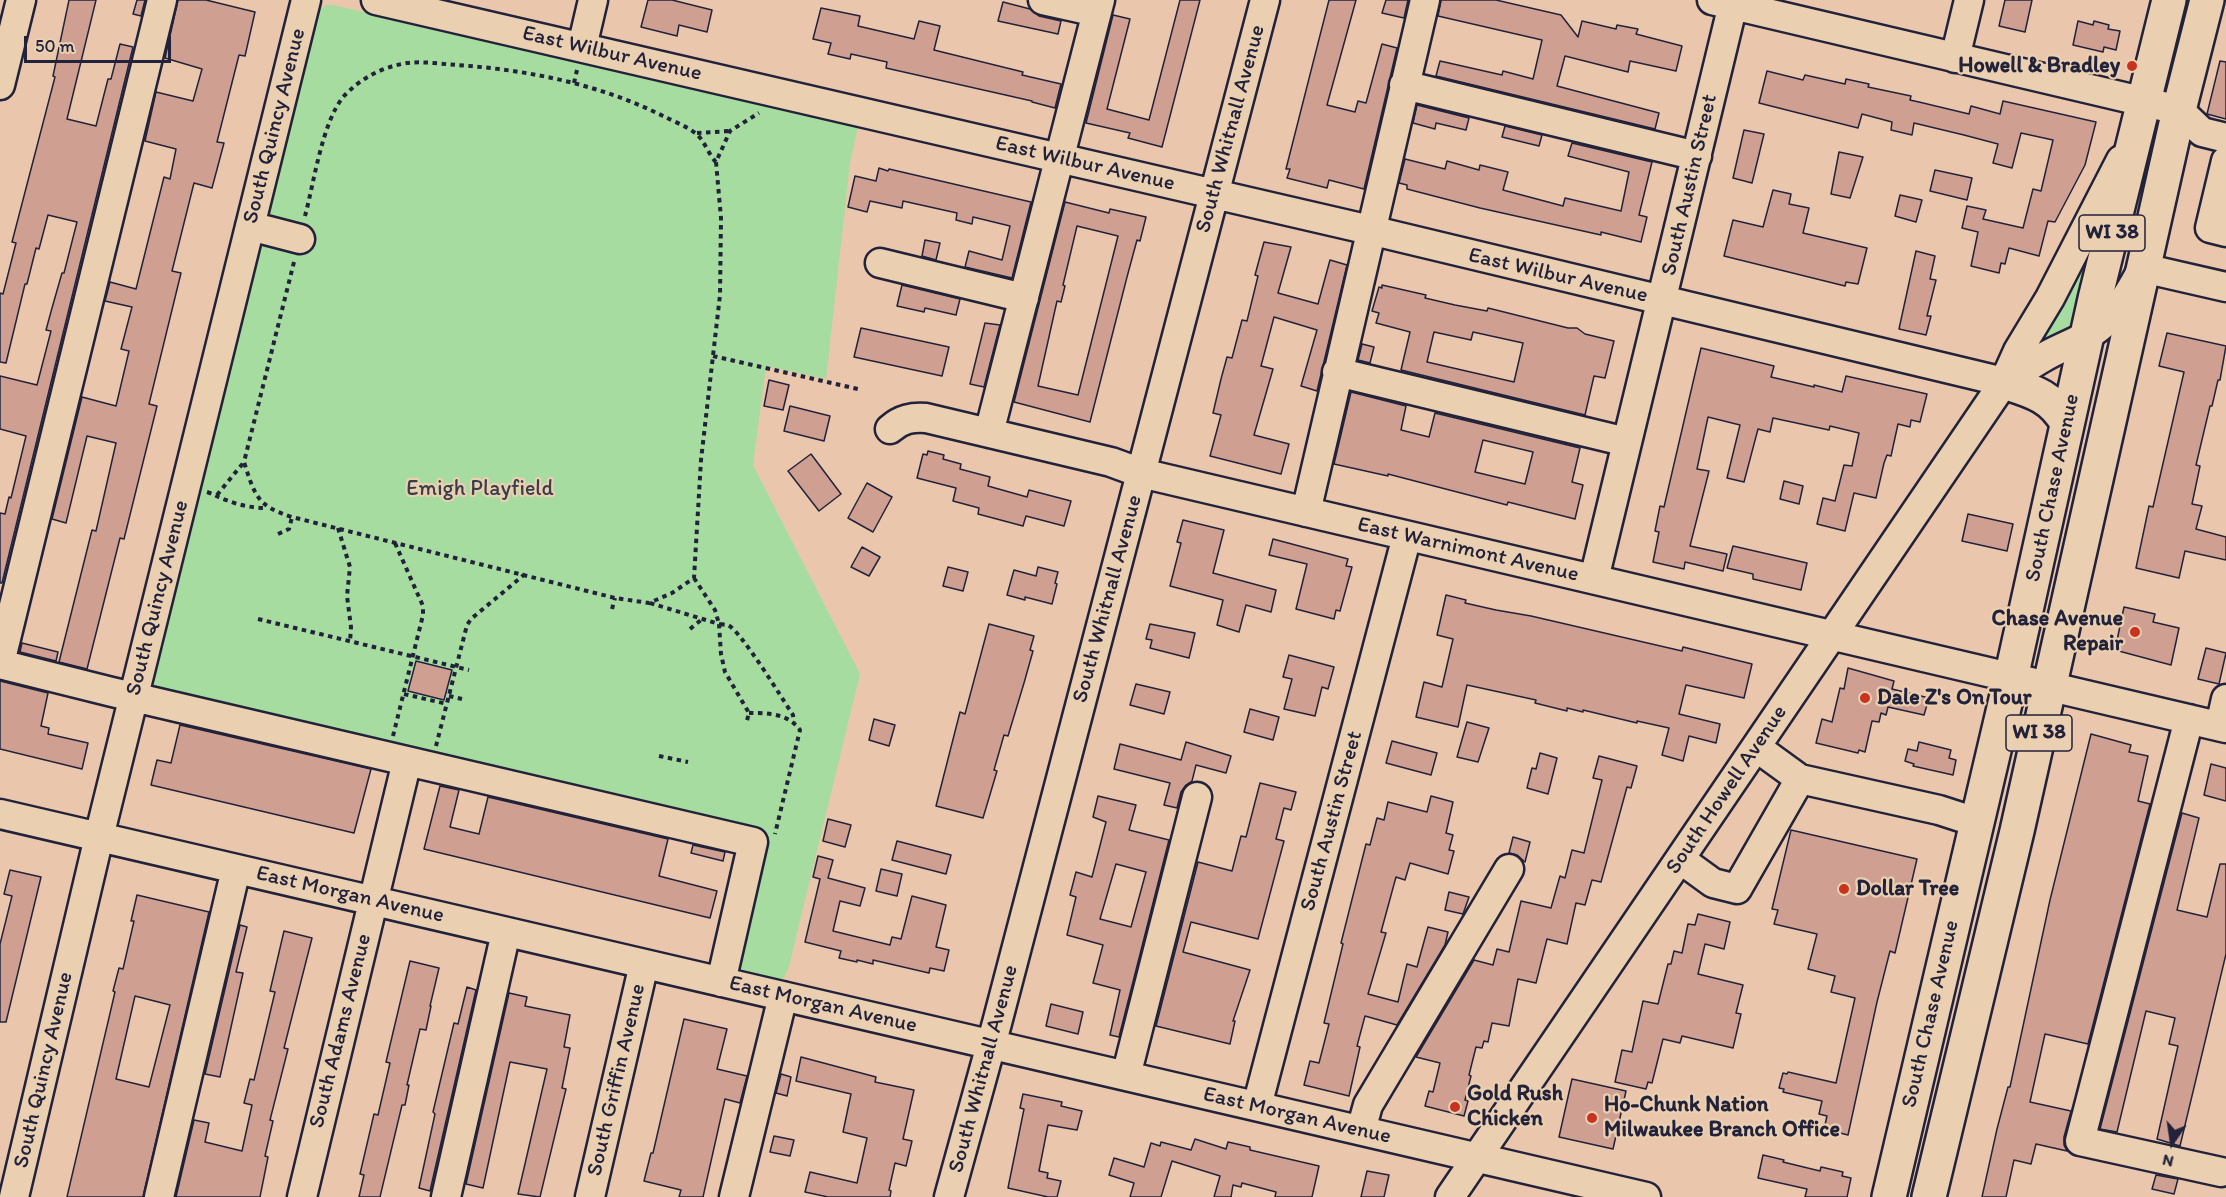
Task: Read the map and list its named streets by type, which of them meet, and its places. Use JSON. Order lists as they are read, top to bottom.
{
  "streets": {
    "main road": ["WI 38", "South Chase Avenue", "South Howell Avenue"],
    "street": [
      "East Wilbur Avenue",
      "South Quincy Avenue",
      "South Whitnall Avenue",
      "South Austin Street",
      "East Warnimont Avenue",
      "East Morgan Avenue",
      "South Adams Avenue",
      "South Griffin Avenue"
    ]
  },
  "crossings": [
    ["East Wilbur Avenue", "South Whitnall Avenue"],
    ["East Wilbur Avenue", "South Austin Street"],
    ["East Wilbur Avenue", "South Howell Avenue"],
    ["South Quincy Avenue", "East Morgan Avenue"],
    ["South Whitnall Avenue", "East Warnimont Avenue"],
    ["South Whitnall Avenue", "East Morgan Avenue"],
    ["South Austin Street", "East Warnimont Avenue"],
    ["South Austin Street", "East Morgan Avenue"],
    ["South Chase Avenue", "East Warnimont Avenue"],
    ["South Chase Avenue", "South Howell Avenue"],
    ["East Warnimont Avenue", "South Howell Avenue"],
    ["South Howell Avenue", "East Morgan Avenue"],
    ["East Morgan Avenue", "South Adams Avenue"],
    ["East Morgan Avenue", "South Griffin Avenue"]
  ],
  "parks": ["Emigh Playfield"],
  "places": [
    "Howell & Bradley",
    "Chase Avenue Repair",
    "Dale Z's On Tour",
    "Dollar Tree",
    "Gold Rush Chicken",
    "Ho-Chunk Nation Milwaukee Branch Office"
  ],
  "scale_bar": "50 m",
  "north": "bottom"
}
